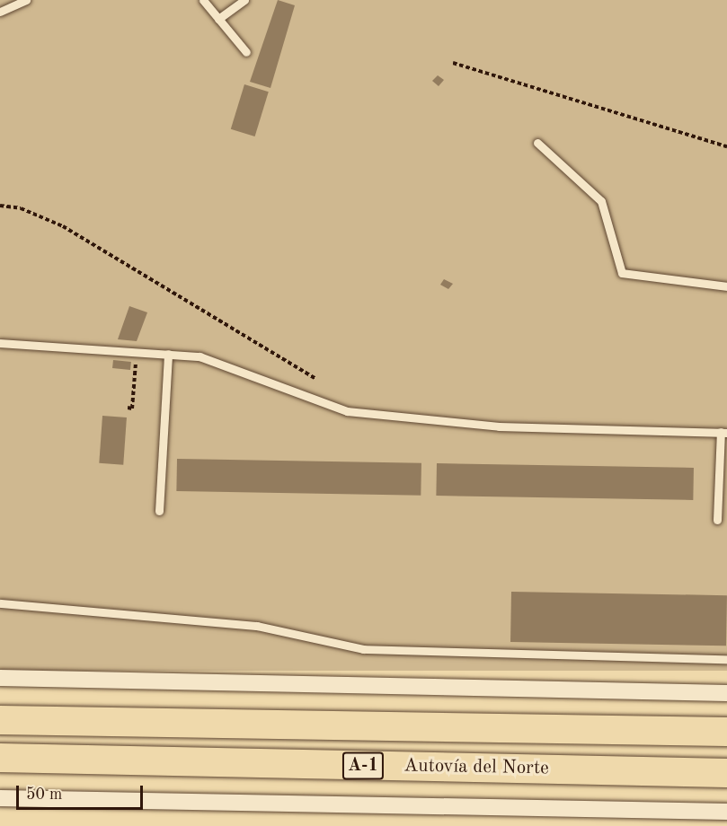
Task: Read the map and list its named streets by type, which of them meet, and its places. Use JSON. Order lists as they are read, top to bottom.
{
  "streets": {
    "highway": ["A-1", "Autovía del Norte"]
  },
  "scale_bar": "50 m"
}
